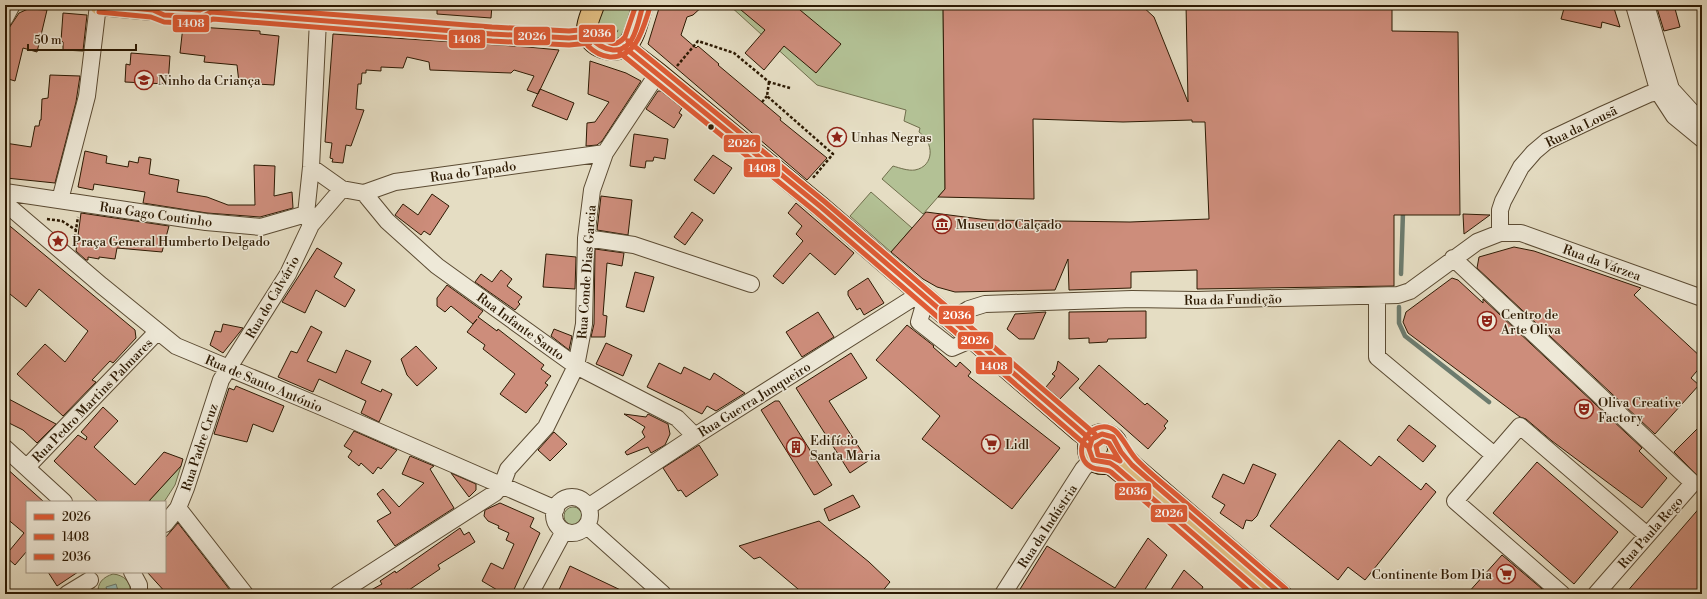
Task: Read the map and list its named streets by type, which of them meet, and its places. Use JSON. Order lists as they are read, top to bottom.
{
  "streets": {
    "street": [
      "Rua da Lousã",
      "Rua do Tapado",
      "Rua Gago Coutinho",
      "Rua da Várzea",
      "Rua Conde Dias Garcia",
      "Rua do Calvário",
      "Rua da Fundição",
      "Rua Infante Santo",
      "Rua de Santo António",
      "Rua Guerra Junqueiro",
      "Rua Pedro Martins Palmares",
      "Rua Padre Cruz",
      "Rua da Indústria",
      "Rua Paula Rego"
    ]
  },
  "crossings": [
    ["Rua da Lousã", "Rua da Várzea"],
    ["Rua da Lousã", "Rua da Fundição"],
    ["Rua do Tapado", "Rua Conde Dias Garcia"],
    ["Rua do Tapado", "Rua do Calvário"],
    ["Rua do Tapado", "Rua Infante Santo"],
    ["Rua Gago Coutinho", "Rua do Calvário"],
    ["Rua da Várzea", "Rua da Fundição"],
    ["Rua Conde Dias Garcia", "Rua Infante Santo"],
    ["Rua Conde Dias Garcia", "Rua de Santo António"],
    ["Rua do Calvário", "Rua de Santo António"],
    ["Rua do Calvário", "Rua Padre Cruz"],
    ["Rua da Fundição", "Rua Paula Rego"],
    ["Rua Infante Santo", "Rua Guerra Junqueiro"],
    ["Rua de Santo António", "Rua Guerra Junqueiro"],
    ["Rua de Santo António", "Rua Pedro Martins Palmares"],
    ["Rua de Santo António", "Rua Padre Cruz"]
  ],
  "places": {
    "school or university": ["Ninho da Criança"],
    "place": ["Unhas Negras", "Praça General Humberto Delgado"],
    "museum": ["Museu do Calçado"],
    "theatre": ["Centro de Arte Oliva", "Oliva Creative Factory"],
    "supermarket": ["Lidl", "Continente Bom Dia"],
    "building": ["Edifício Santa Maria"]
  },
  "lines": ["transit line 2026", "transit line 2036", "transit line 1408"],
  "legend": ["2026", "1408", "2036"],
  "scale_bar": "50 m"
}
